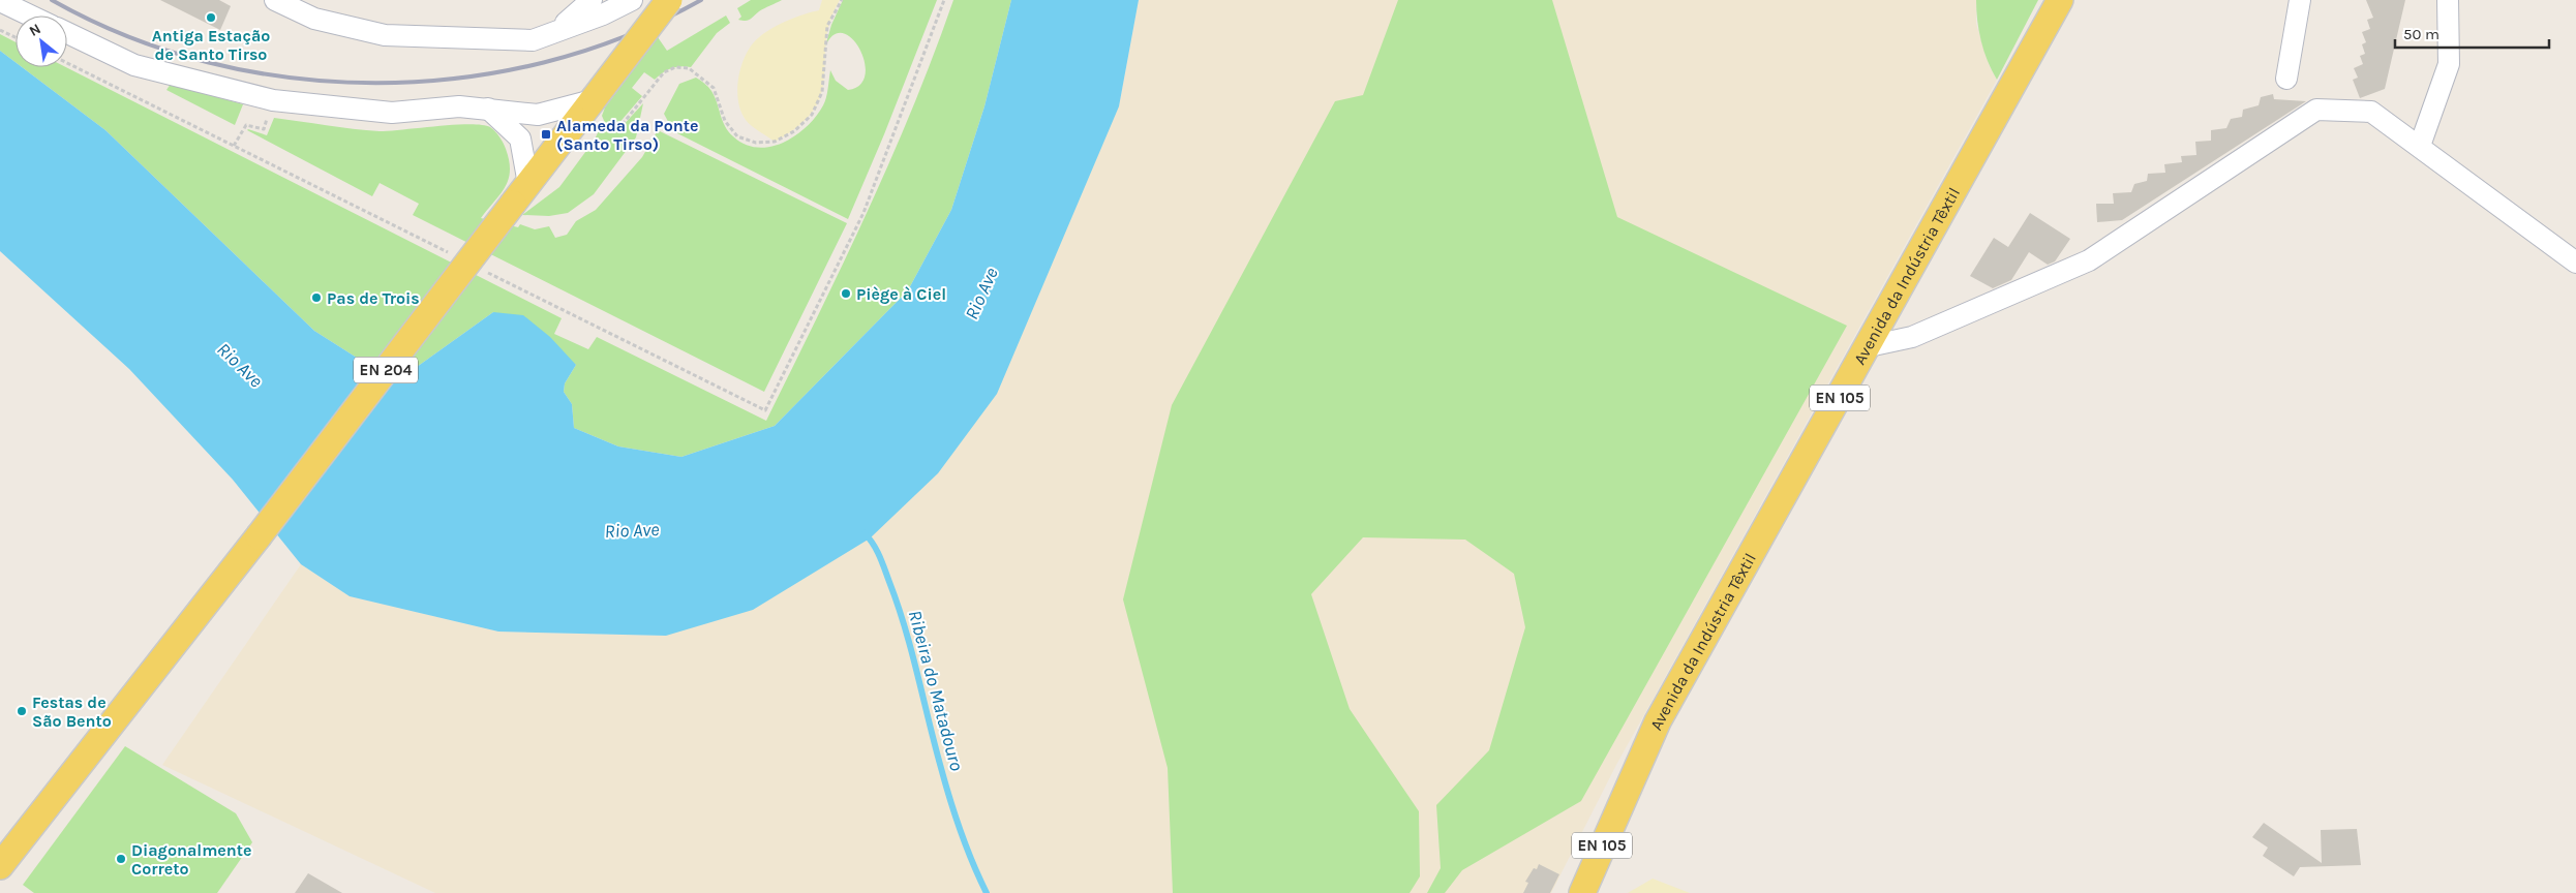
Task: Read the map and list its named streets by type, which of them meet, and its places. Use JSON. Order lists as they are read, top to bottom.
{
  "streets": {
    "main road": ["Avenida da Indústria Têxtil", "EN 204", "EN 105"]
  },
  "crossings": [
    ["Avenida da Indústria Têxtil", "EN 105"]
  ],
  "water": ["Rio Ave", "Ribeira do Matadouro"],
  "places": {
    "other": [
      "Antiga Estação de Santo Tirso",
      "Piège à Ciel",
      "Pas de Trois",
      "Festas de São Bento",
      "Diagonalmente Correto"
    ],
    "transit": ["Alameda da Ponte (Santo Tirso)"]
  },
  "scale_bar": "50 m",
  "north": "top left"
}
